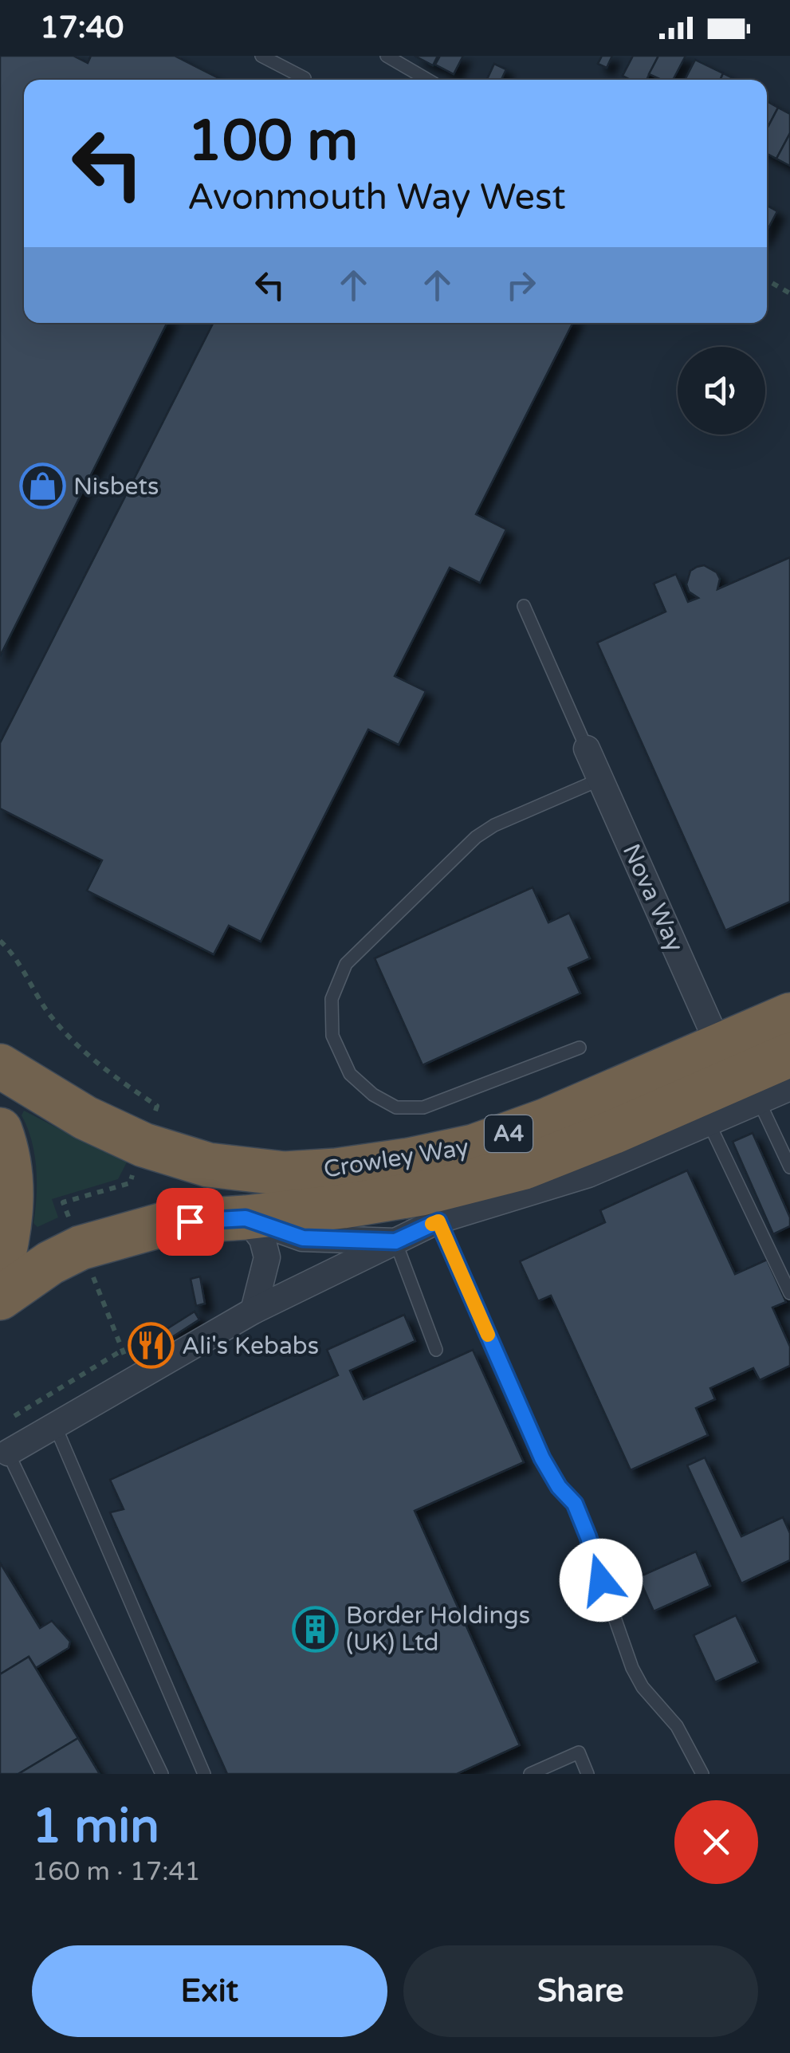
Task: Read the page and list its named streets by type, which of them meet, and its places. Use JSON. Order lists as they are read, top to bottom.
{
  "streets": {
    "highway": ["A4", "Crowley Way"],
    "street": ["Nova Way"]
  },
  "crossings": [
    ["Nova Way", "Crowley Way"]
  ],
  "places": {
    "shop": ["Nisbets"],
    "restaurant": ["Ali's Kebabs"],
    "building": ["Border Holdings (UK) Ltd"]
  },
  "page": {
    "status": "17:40",
    "turn": ["100 m", "Avonmouth Way West"],
    "heading": ["1 min", "160 m · 17:41"],
    "buttons": ["Exit", "Share"]
  }
}
